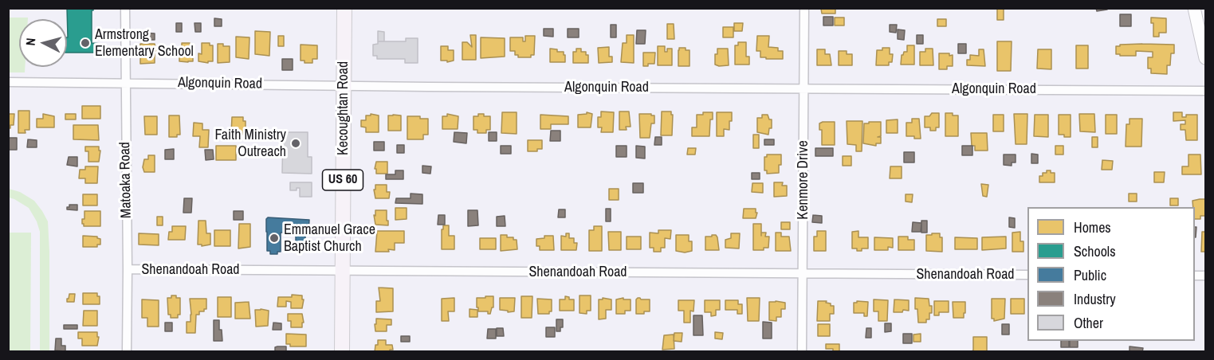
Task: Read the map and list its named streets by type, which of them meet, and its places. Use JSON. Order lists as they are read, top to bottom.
{
  "streets": {
    "main road": ["Kecoughtan Road", "US 60"],
    "street": [
      "Algonquin Road",
      "Matoaka Road",
      "Kenmore Drive",
      "Shenandoah Road"
    ]
  },
  "crossings": [
    ["Algonquin Road", "Kecoughtan Road"],
    ["Algonquin Road", "Matoaka Road"],
    ["Algonquin Road", "Kenmore Drive"],
    ["Kecoughtan Road", "Shenandoah Road"],
    ["Matoaka Road", "Shenandoah Road"],
    ["Kenmore Drive", "Shenandoah Road"]
  ],
  "places": ["Armstrong Elementary School", "Faith Ministry Outreach", "Emmanuel Grace Baptist Church"],
  "legend": [
    "Homes",
    "Schools",
    "Public",
    "Industry",
    "Other"
  ],
  "north": "left"
}
